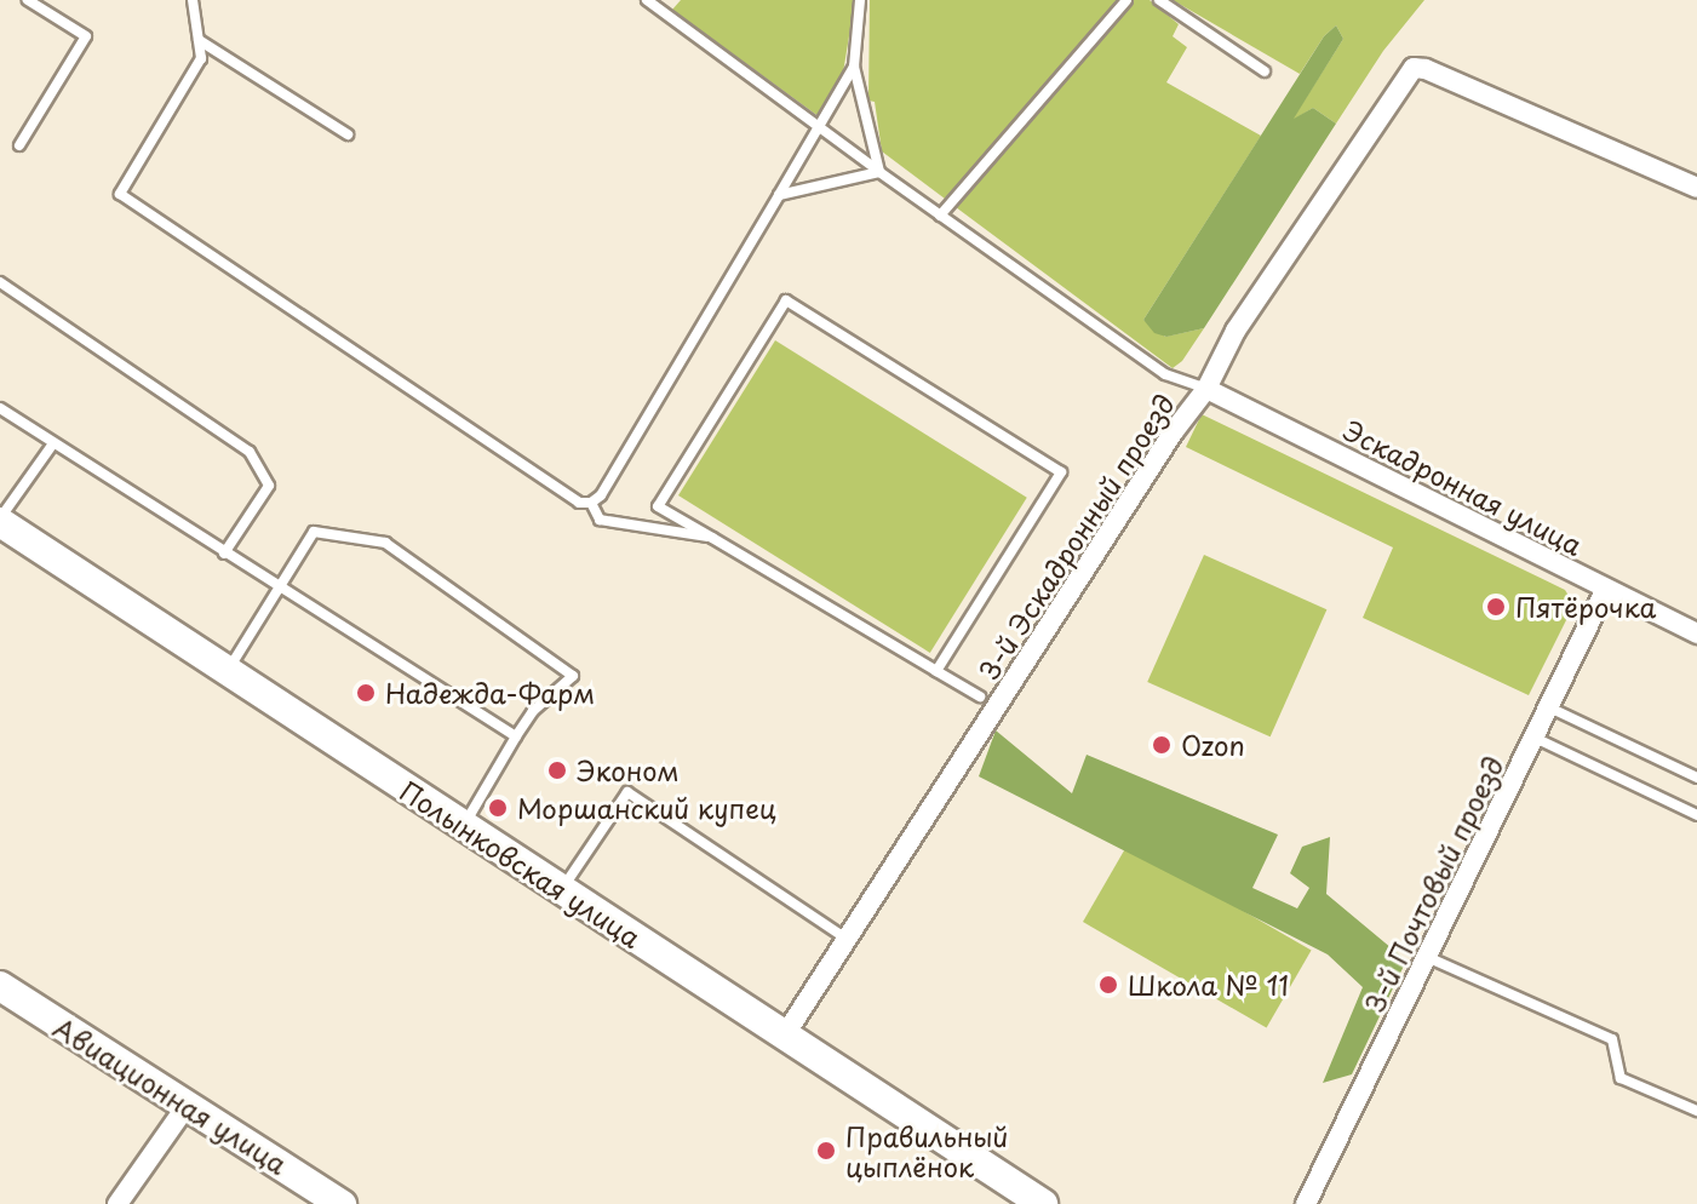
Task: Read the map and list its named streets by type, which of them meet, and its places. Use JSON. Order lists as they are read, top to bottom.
{
  "streets": {
    "street": [
      "Эскадронная улица",
      "3-й Эскадронный проезд",
      "Полынковская улица",
      "3-й Почтовый проезд",
      "Авиационная улица"
    ]
  },
  "crossings": [
    ["Эскадронная улица", "3-й Эскадронный проезд"],
    ["Эскадронная улица", "3-й Почтовый проезд"],
    ["3-й Эскадронный проезд", "Полынковская улица"]
  ],
  "places": [
    "Пятёрочка",
    "Надежда-Фарм",
    "Ozon",
    "Эконом",
    "Моршанский купец",
    "Школа № 11",
    "Правильный цыплёнок"
  ]
}
